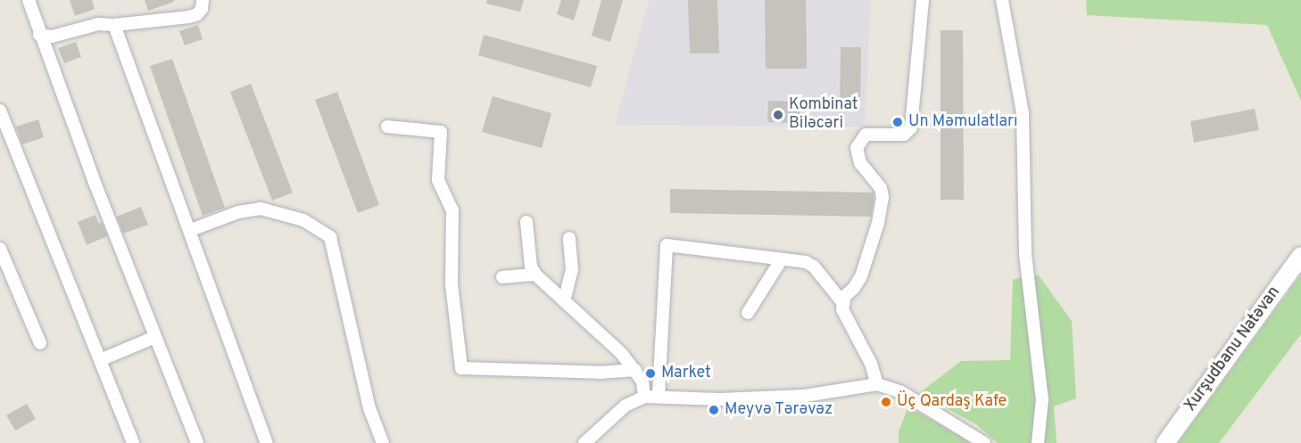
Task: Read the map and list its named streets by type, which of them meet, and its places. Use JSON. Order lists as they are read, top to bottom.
{
  "streets": {
    "main road": ["Xurşudbanu Natəvan"]
  },
  "places": [
    "Kombinat Biləcəri",
    "Un Məmulatları",
    "Market",
    "Üç Qardaş Kafe",
    "Meyvə Tərəvəz"
  ]
}
